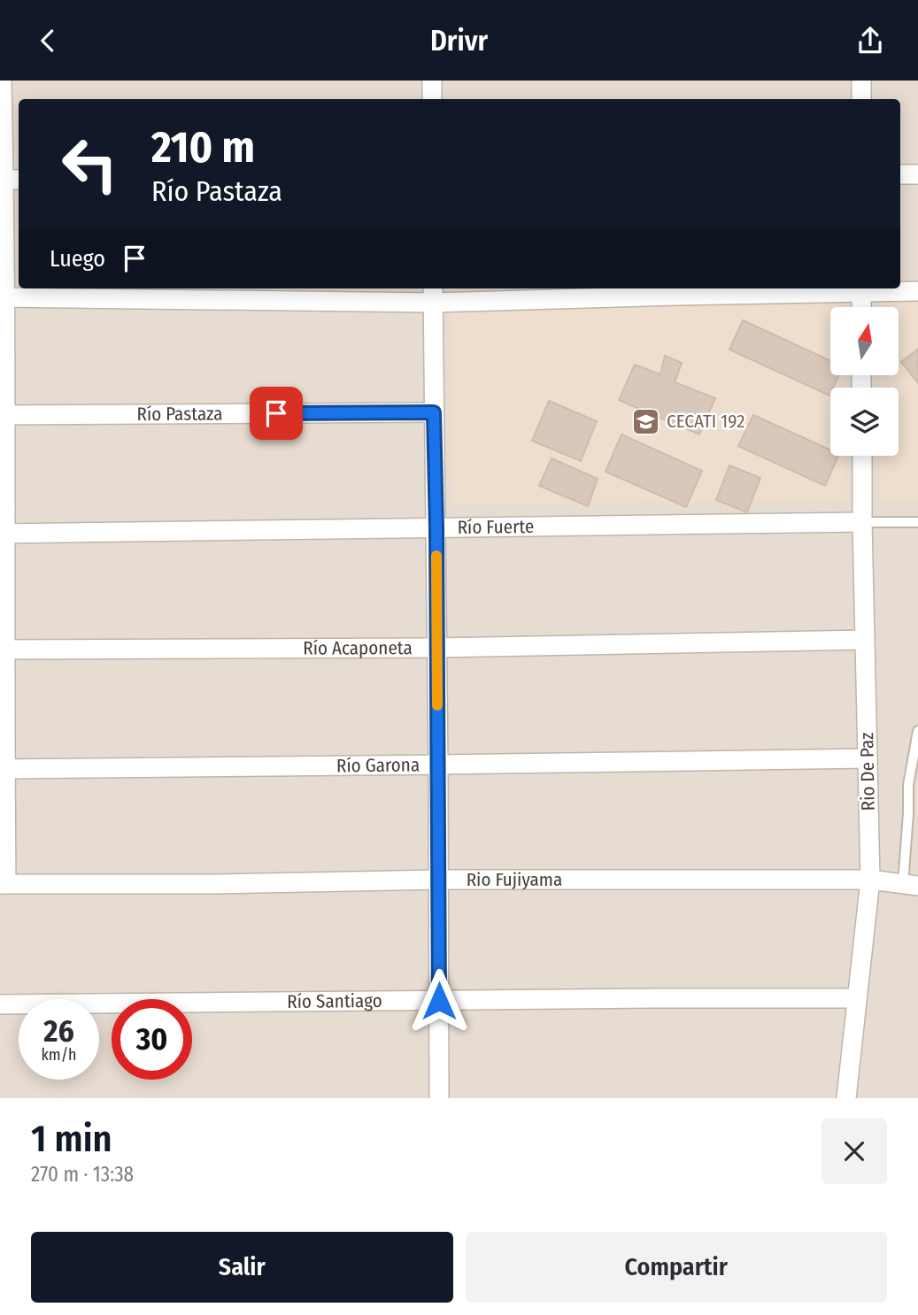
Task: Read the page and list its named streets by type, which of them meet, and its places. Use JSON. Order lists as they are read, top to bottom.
{
  "streets": {
    "street": [
      "Río Pastaza",
      "Río Fuerte",
      "Río Acaponeta",
      "Río Garona",
      "Rio De Paz",
      "Rio Fujiyama",
      "Río Santiago"
    ]
  },
  "crossings": [
    ["Río Fuerte", "Rio De Paz"],
    ["Río Acaponeta", "Rio De Paz"],
    ["Río Garona", "Rio De Paz"],
    ["Rio De Paz", "Rio Fujiyama"],
    ["Rio De Paz", "Río Santiago"]
  ],
  "places": {
    "school or university": ["CECATI 192"]
  },
  "north": "top",
  "page": {
    "header": "Drivr",
    "turn": ["210 m", "Río Pastaza"],
    "then": "Luego",
    "speed": "26 km/h",
    "limit": "30",
    "heading": ["1 min", "270 m · 13:38"],
    "buttons": ["Salir", "Compartir"]
  }
}
